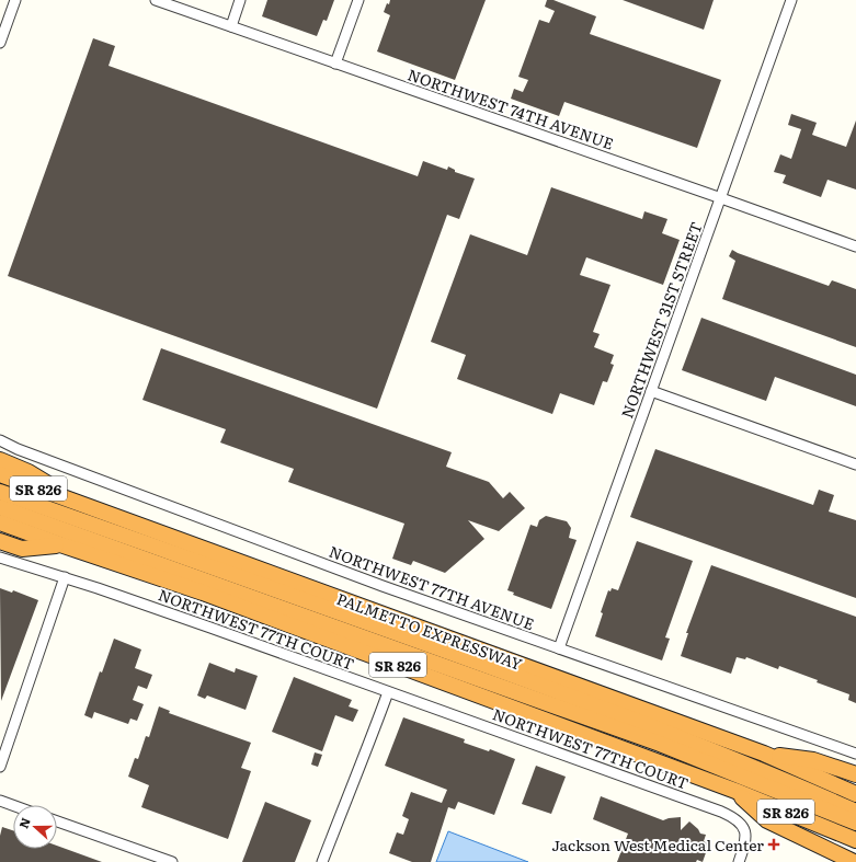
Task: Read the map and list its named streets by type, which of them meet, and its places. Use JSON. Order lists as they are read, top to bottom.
{
  "streets": {
    "highway": ["SR 826", "PALMETTO EXPRESSWAY"],
    "street": [
      "NORTHWEST 74TH AVENUE",
      "NORTHWEST 31ST STREET",
      "NORTHWEST 77TH AVENUE",
      "NORTHWEST 77TH COURT"
    ]
  },
  "crossings": [
    ["NORTHWEST 74TH AVENUE", "NORTHWEST 31ST STREET"],
    ["NORTHWEST 31ST STREET", "NORTHWEST 77TH AVENUE"]
  ],
  "places": {
    "health": ["Jackson West Medical Center"]
  },
  "north": "left"
}
